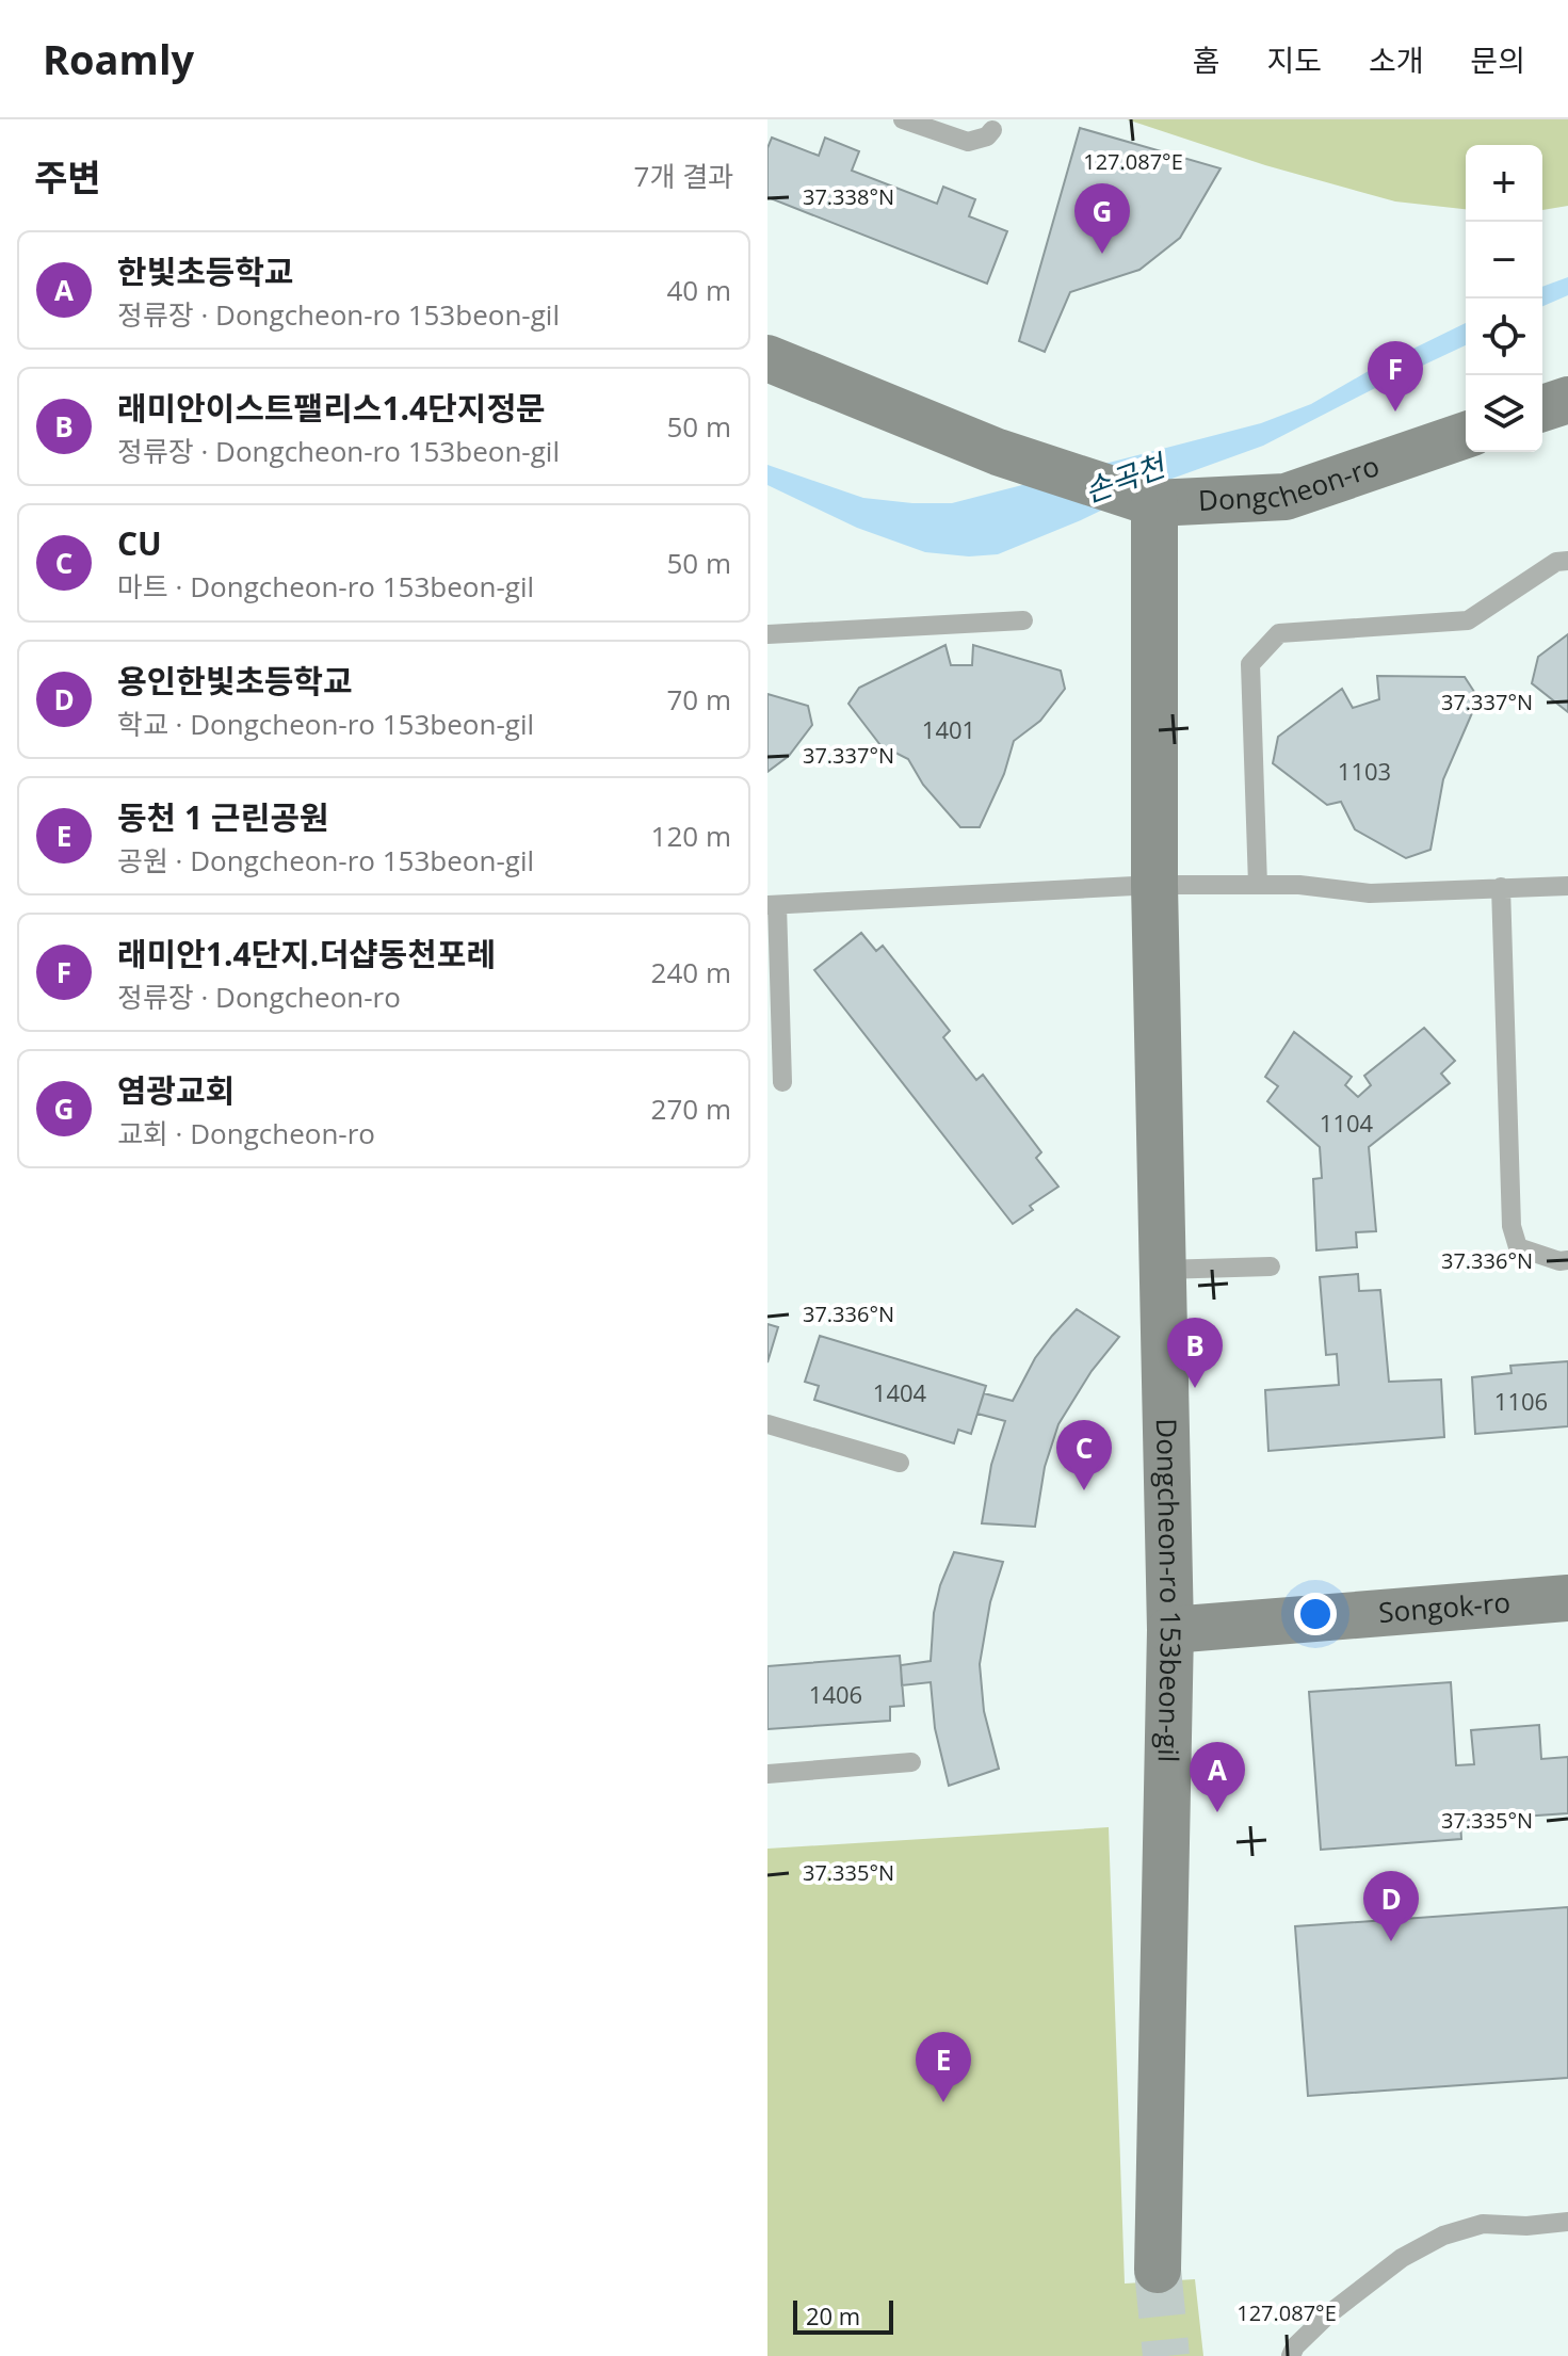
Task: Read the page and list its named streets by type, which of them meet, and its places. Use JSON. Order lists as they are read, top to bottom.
{
  "streets": {
    "street": ["Dongcheon-ro", "Dongcheon-ro 153beon-gil", "Songok-ro"]
  },
  "crossings": [
    ["Dongcheon-ro", "Dongcheon-ro 153beon-gil"],
    ["Dongcheon-ro 153beon-gil", "Songok-ro"]
  ],
  "water": ["손곡천"],
  "house_numbers": [
    "1401",
    "1103",
    "1104",
    "1404",
    "1106",
    "1406"
  ],
  "scale_bar": "20 m",
  "page": {
    "header": "Roamly",
    "nav": [
      "홈",
      "지도",
      "소개",
      "문의"
    ],
    "heading": ["주변", "7개 결과"],
    "map_buttons": ["+", "−"],
    "pins": [
      "G",
      "F",
      "B",
      "C",
      "A",
      "D",
      "E"
    ],
    "list": [
      {
        "mark": "A",
        "name": "한빛초등학교",
        "note": "정류장 · Dongcheon-ro 153beon-gil",
        "value": "40 m"
      },
      {
        "mark": "B",
        "name": "래미안이스트팰리스1.4단지정문",
        "note": "정류장 · Dongcheon-ro 153beon-gil",
        "value": "50 m"
      },
      {
        "mark": "C",
        "name": "CU",
        "note": "마트 · Dongcheon-ro 153beon-gil",
        "value": "50 m"
      },
      {
        "mark": "D",
        "name": "용인한빛초등학교",
        "note": "학교 · Dongcheon-ro 153beon-gil",
        "value": "70 m"
      },
      {
        "mark": "E",
        "name": "동천 1 근린공원",
        "note": "공원 · Dongcheon-ro 153beon-gil",
        "value": "120 m"
      },
      {
        "mark": "F",
        "name": "래미안1.4단지.더샵동천포레",
        "note": "정류장 · Dongcheon-ro",
        "value": "240 m"
      },
      {
        "mark": "G",
        "name": "염광교회",
        "note": "교회 · Dongcheon-ro",
        "value": "270 m"
      }
    ],
    "scale": "20 m"
  },
  "coordinates": [
    "127.087°E",
    "37.338°N",
    "37.337°N",
    "37.336°N",
    "37.335°N"
  ]
}
